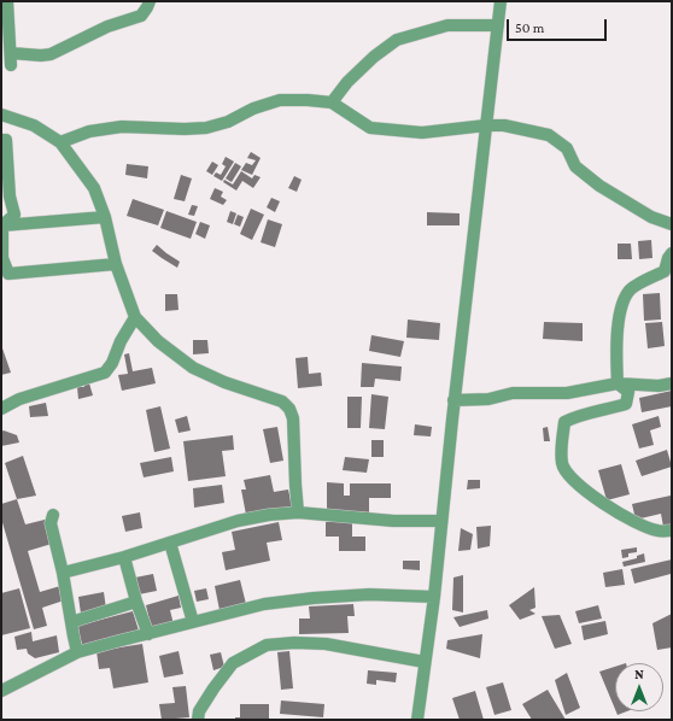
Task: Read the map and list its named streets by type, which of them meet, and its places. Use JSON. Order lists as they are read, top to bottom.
{
  "scale_bar": "50 m",
  "north": "top"
}
